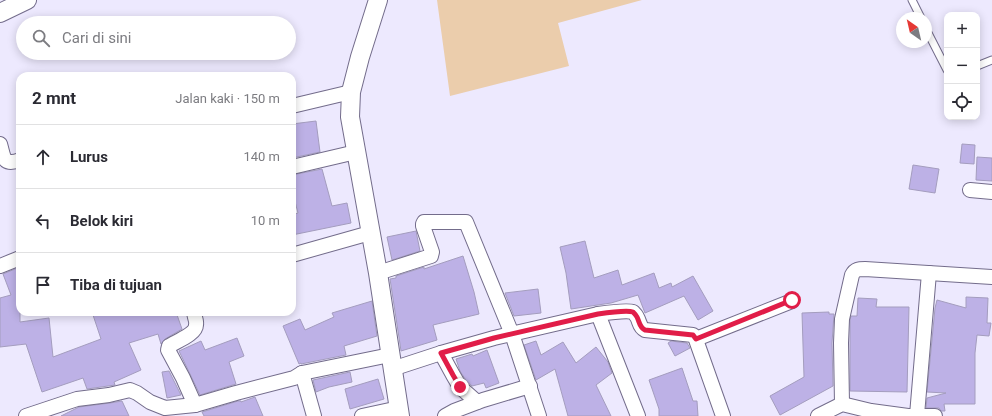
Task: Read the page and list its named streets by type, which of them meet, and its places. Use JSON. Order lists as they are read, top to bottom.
{
  "north": "top left",
  "page": {
    "map_buttons": ["+", "−"],
    "search": "Cari di sini",
    "heading": ["2 mnt", "Jalan kaki · 150 m"],
    "list": [
      ["Lurus", "140 m"],
      ["Belok kiri", "10 m"],
      "Tiba di tujuan"
    ]
  }
}
